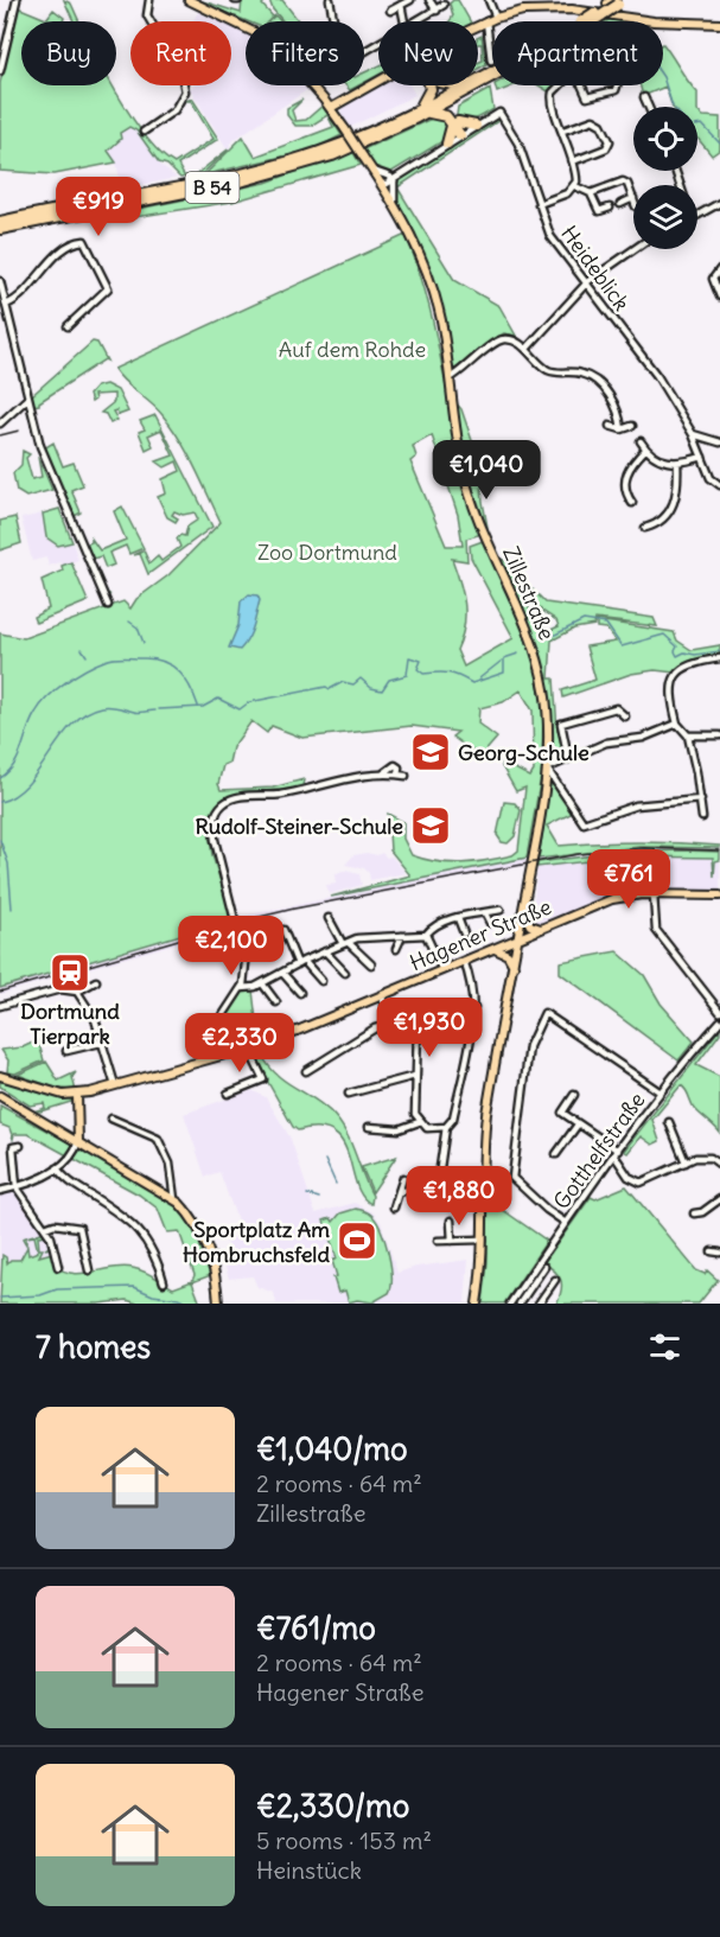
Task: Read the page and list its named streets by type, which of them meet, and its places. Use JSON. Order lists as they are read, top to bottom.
{
  "streets": {
    "highway": ["B 54"],
    "main road": ["Zillestraße", "Hagener Straße"],
    "street": ["Heideblick", "Gotthelfstraße"]
  },
  "crossings": [
    ["Heideblick", "Zillestraße"],
    ["Zillestraße", "Hagener Straße"]
  ],
  "parks": ["Auf dem Rohde", "Zoo Dortmund"],
  "places": {
    "school or university": ["Georg-Schule", "Rudolf-Steiner-Schule"],
    "station": ["Dortmund Tierpark"],
    "sports": ["Sportplatz Am Hombruchsfeld"]
  },
  "page": {
    "chip": [
      "Buy",
      "Rent",
      "Filters",
      "New",
      "Apartment"
    ],
    "price": [
      "€919",
      "€1,040",
      "€761",
      "€2,100",
      "€1,930",
      "€2,330",
      "€1,880"
    ],
    "heading": "7 homes",
    "list": [
      {
        "name": "€1,040/mo",
        "note": "2 rooms · 64 m² · Zillestraße"
      },
      {
        "name": "€761/mo",
        "note": "2 rooms · 64 m² · Hagener Straße"
      },
      {
        "name": "€2,330/mo",
        "note": "5 rooms · 153 m² · Heinstück"
      }
    ]
  }
}
